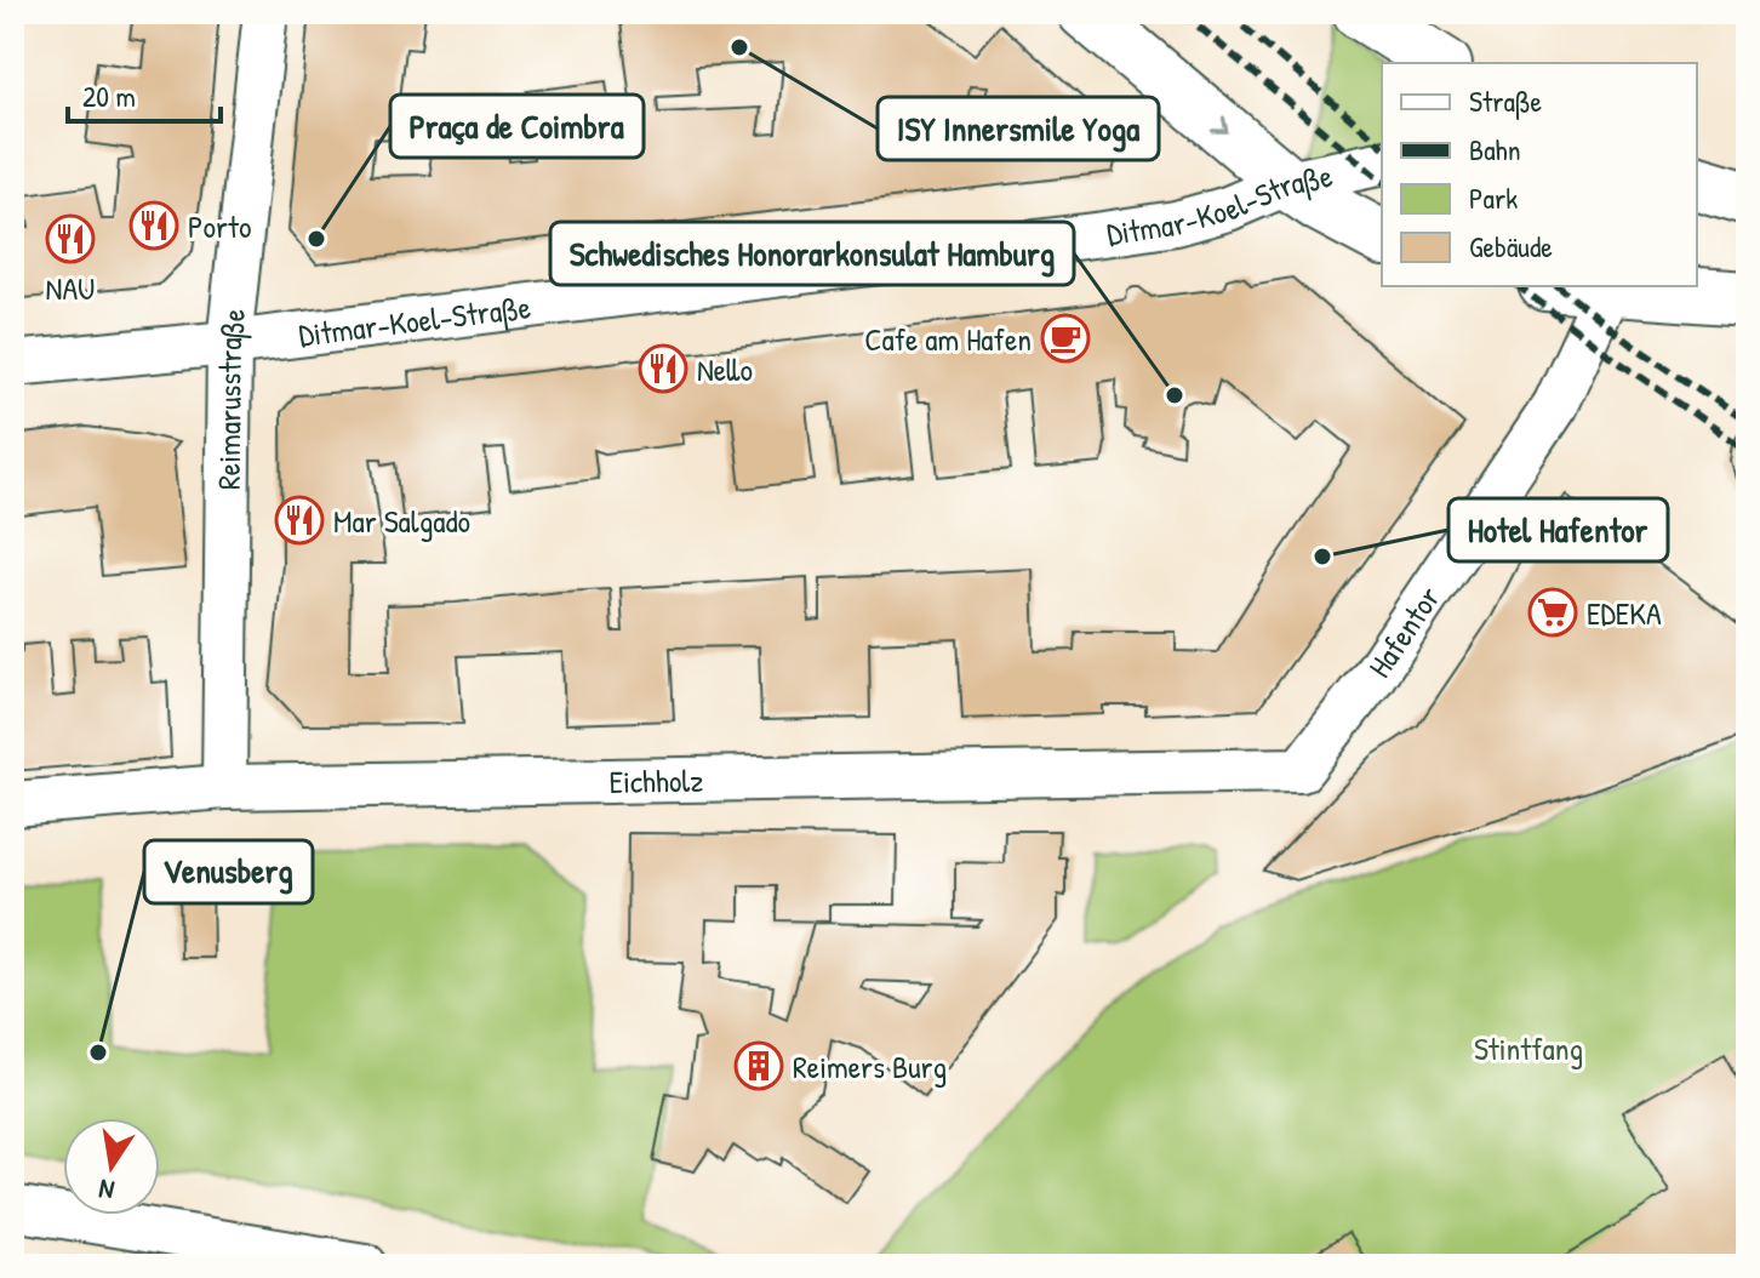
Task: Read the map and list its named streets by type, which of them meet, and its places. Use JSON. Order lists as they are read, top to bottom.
{
  "streets": {
    "street": [
      "Ditmar-Koel-Straße",
      "Reimarusstraße",
      "Hafentor",
      "Eichholz"
    ]
  },
  "crossings": [
    ["Ditmar-Koel-Straße", "Reimarusstraße"],
    ["Reimarusstraße", "Eichholz"],
    ["Hafentor", "Eichholz"]
  ],
  "parks": ["Stintfang"],
  "places": {
    "other": [
      "ISY Innersmile Yoga",
      "Praça de Coimbra",
      "Schwedisches Honorarkonsulat Hamburg",
      "Hotel Hafentor",
      "Venusberg"
    ],
    "restaurant": [
      "Porto",
      "NAU",
      "Nello",
      "Mar Salgado"
    ],
    "cafe": ["Cafe am Hafen"],
    "supermarket": ["EDEKA"],
    "building": ["Reimers Burg"]
  },
  "legend": [
    "Straße",
    "Bahn",
    "Park",
    "Gebäude"
  ],
  "scale_bar": "20 m",
  "north": "bottom"
}
